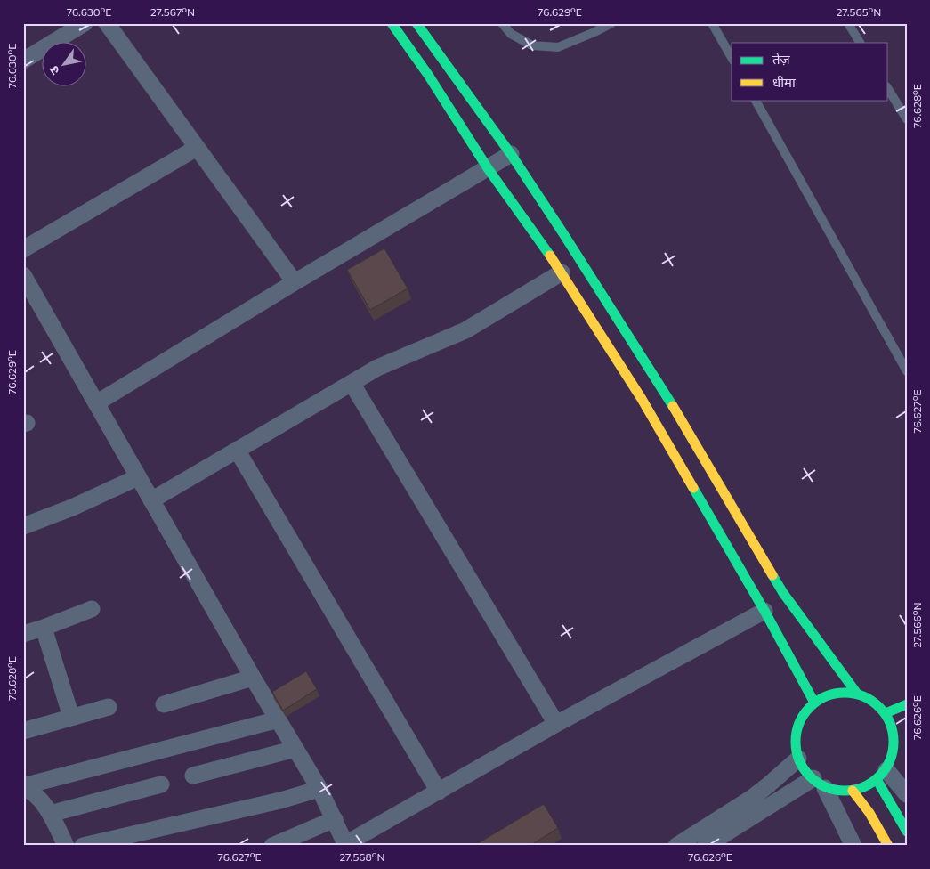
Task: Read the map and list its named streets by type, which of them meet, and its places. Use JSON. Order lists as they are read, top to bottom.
{
  "legend": ["तेज़", "धीमा"],
  "north": "bottom left",
  "coordinates": [
    "76.630°E",
    "27.567°N",
    "76.629°E",
    "27.565°N",
    "76.628°E",
    "76.627°E",
    "27.566°N",
    "76.626°E",
    "27.568°N"
  ]
}
